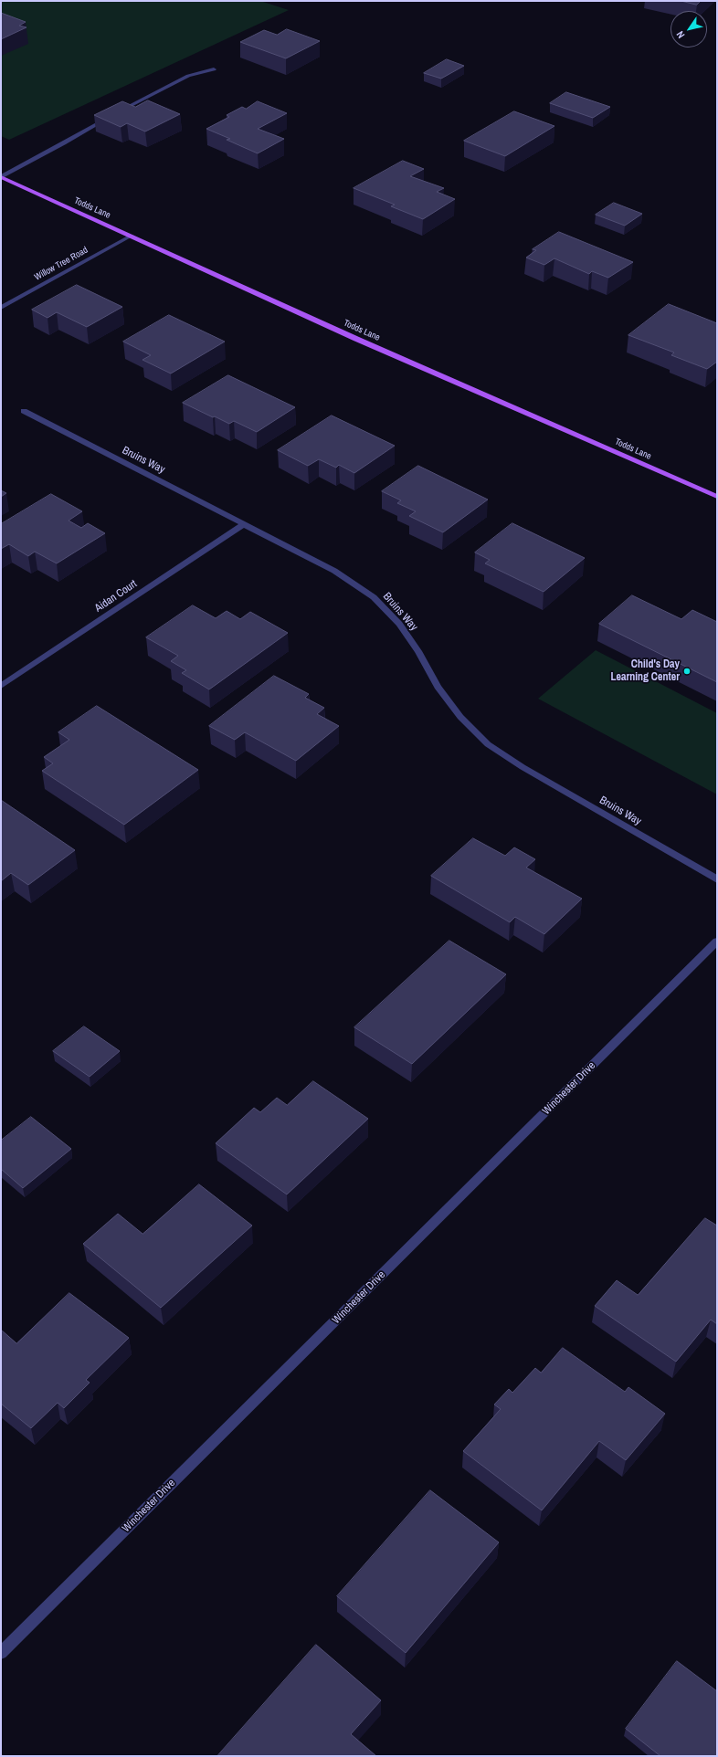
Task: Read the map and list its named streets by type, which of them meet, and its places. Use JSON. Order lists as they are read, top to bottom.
{
  "streets": {
    "main road": ["Todds Lane"],
    "street": [
      "Willow Tree Road",
      "Bruins Way",
      "Aidan Court",
      "Winchester Drive"
    ]
  },
  "crossings": [
    ["Todds Lane", "Willow Tree Road"],
    ["Bruins Way", "Aidan Court"]
  ],
  "places": ["Child's Day Learning Center"],
  "north": "bottom left"
}
